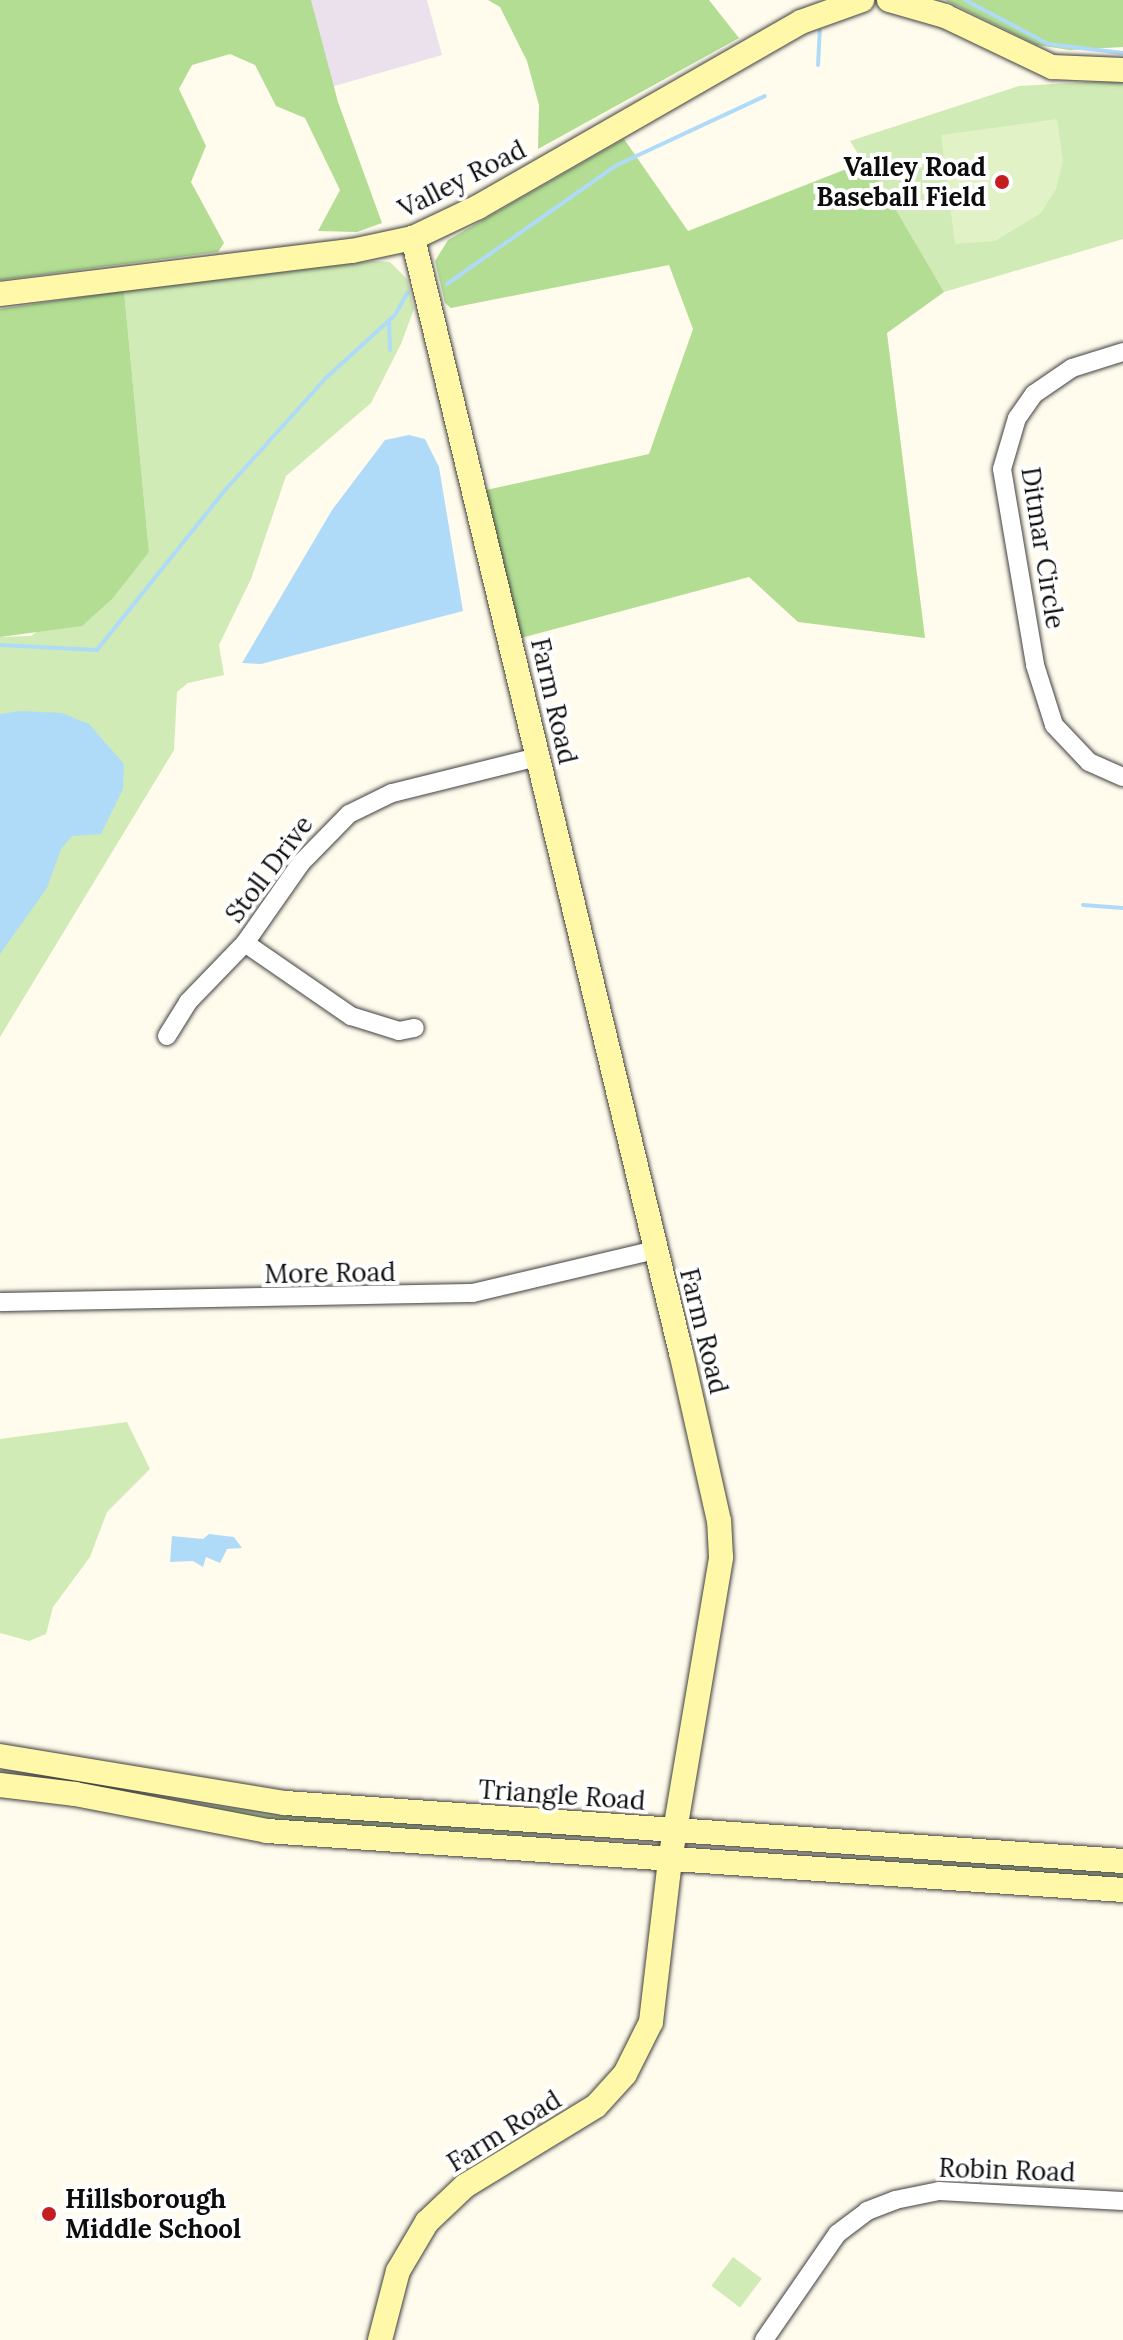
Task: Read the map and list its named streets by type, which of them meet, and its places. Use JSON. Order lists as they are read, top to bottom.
{
  "streets": {
    "street": [
      "Valley Road",
      "Ditmar Circle",
      "Farm Road",
      "Stoll Drive",
      "More Road",
      "Triangle Road",
      "Robin Road"
    ]
  },
  "crossings": [
    ["Valley Road", "Farm Road"],
    ["Farm Road", "Stoll Drive"],
    ["Farm Road", "More Road"],
    ["Farm Road", "Triangle Road"]
  ],
  "places": ["Valley Road Baseball Field", "Hillsborough Middle School"]
}
